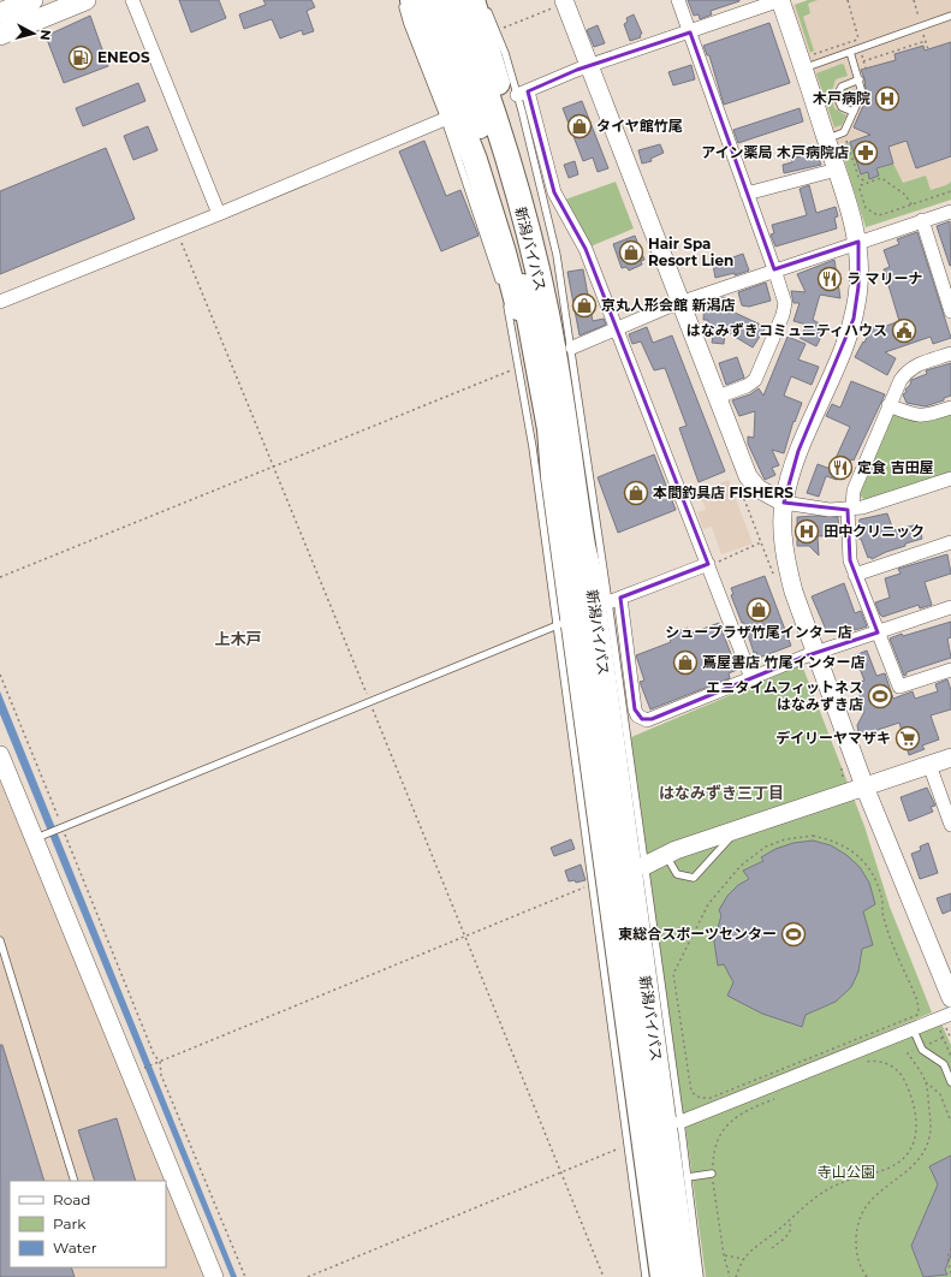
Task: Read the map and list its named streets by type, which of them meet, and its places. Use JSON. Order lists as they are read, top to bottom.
{
  "streets": {
    "highway": ["新潟バイパス"]
  },
  "districts": ["上木戸", "はなみずき三丁目"],
  "parks": ["寺山公園"],
  "places": {
    "fuel station": ["ENEOS"],
    "hospital": ["木戸病院", "田中クリニック"],
    "shop": [
      "タイヤ館竹尾",
      "Hair Spa Resort Lien",
      "京丸人形会館 新潟店",
      "本間釣具店 FISHERS",
      "シュープラザ竹尾インター店",
      "蔦屋書店 竹尾インター店"
    ],
    "pharmacy": ["アイン薬局 木戸病院店"],
    "restaurant": ["ラ マリーナ", "定食 吉田屋"],
    "public building": ["はなみずきコミュニティハウス"],
    "sports": ["エニタイムフィットネス はなみずき店", "東総合スポーツセンター"],
    "supermarket": ["デイリーヤマザキ"]
  },
  "legend": ["Road", "Park", "Water"],
  "north": "right"
}
